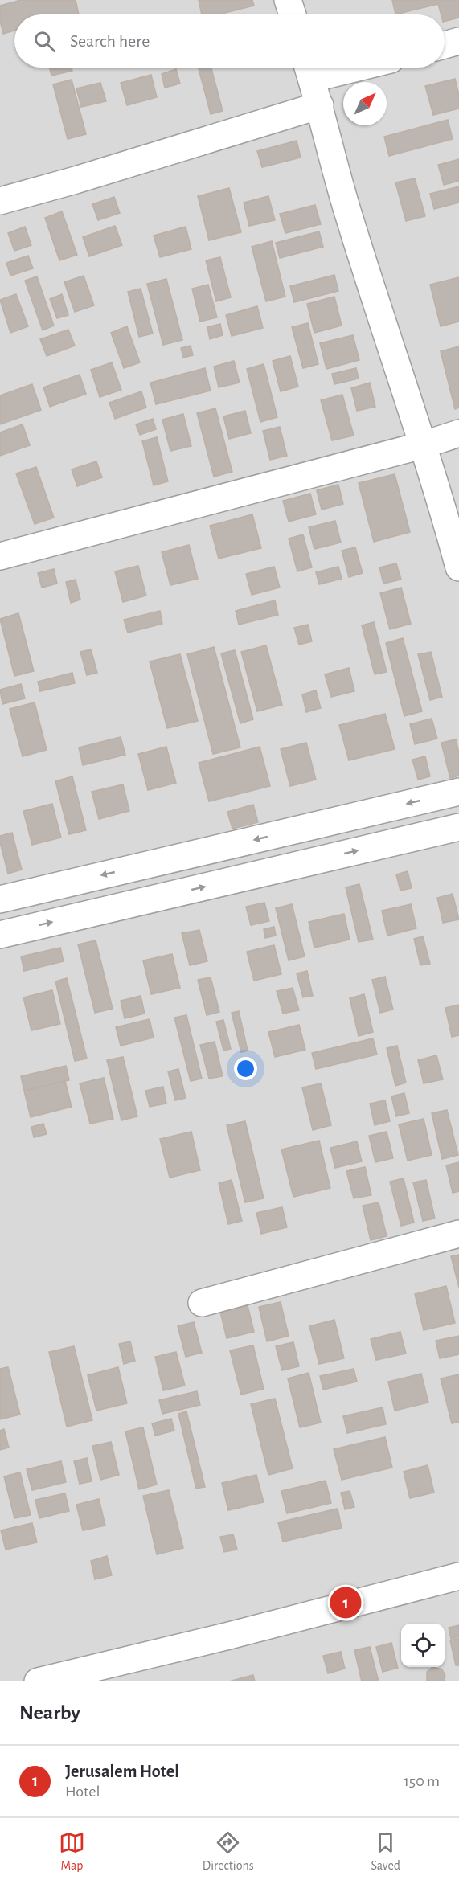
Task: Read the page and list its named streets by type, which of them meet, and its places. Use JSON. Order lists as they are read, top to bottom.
{
  "north": "top right",
  "page": {
    "search": "Search here",
    "pins": "1",
    "heading": "Nearby",
    "list": [
      {
        "mark": "1",
        "name": "Jerusalem Hotel",
        "note": "Hotel",
        "value": "150 m"
      }
    ],
    "nav": ["Map", "Directions", "Saved"]
  }
}
